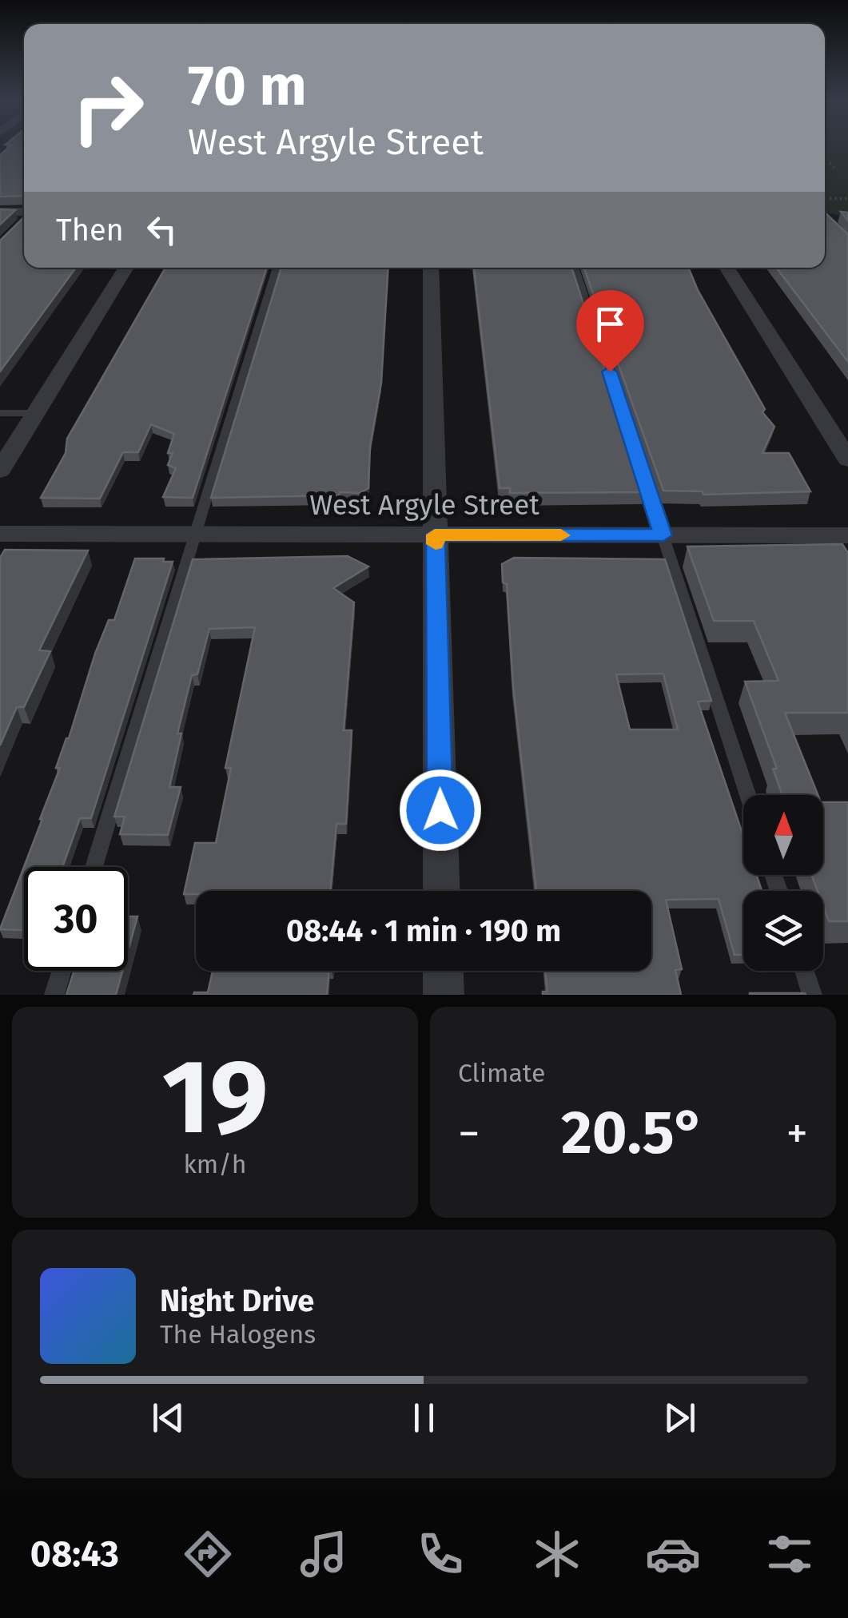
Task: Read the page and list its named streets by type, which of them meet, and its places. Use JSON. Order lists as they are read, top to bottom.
{
  "streets": {
    "street": ["West Argyle Street"]
  },
  "north": "top",
  "page": {
    "turn": ["70 m", "West Argyle Street"],
    "then": "Then",
    "limit": "30",
    "trip": "08:44 · 1 min · 190 m",
    "tile": [
      ["19", "km/h"],
      "Climate"
    ],
    "heat": ["−", "20.5°", "+"],
    "song": ["Night Drive", "The Halogens"],
    "tabs": "08:43"
  }
}
